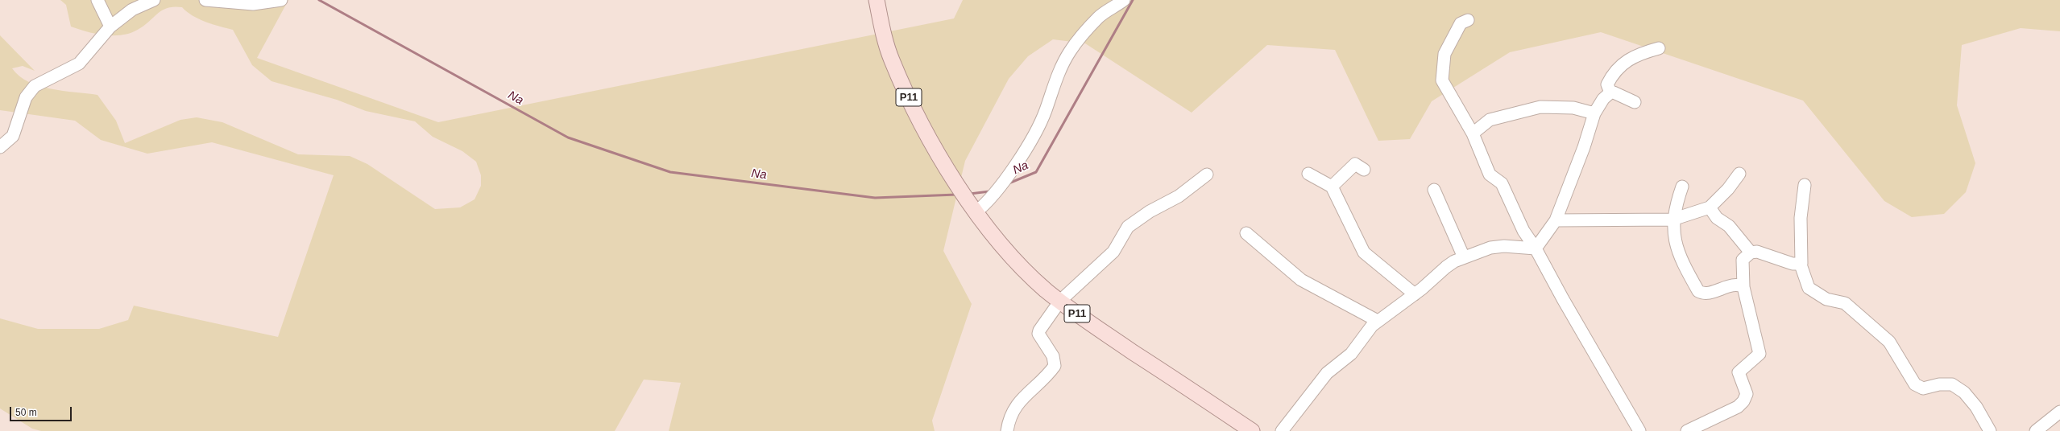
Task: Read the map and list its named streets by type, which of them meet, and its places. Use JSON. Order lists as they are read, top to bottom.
{
  "streets": {
    "main road": ["P11"]
  },
  "water": ["Na"],
  "scale_bar": "50 m"
}
